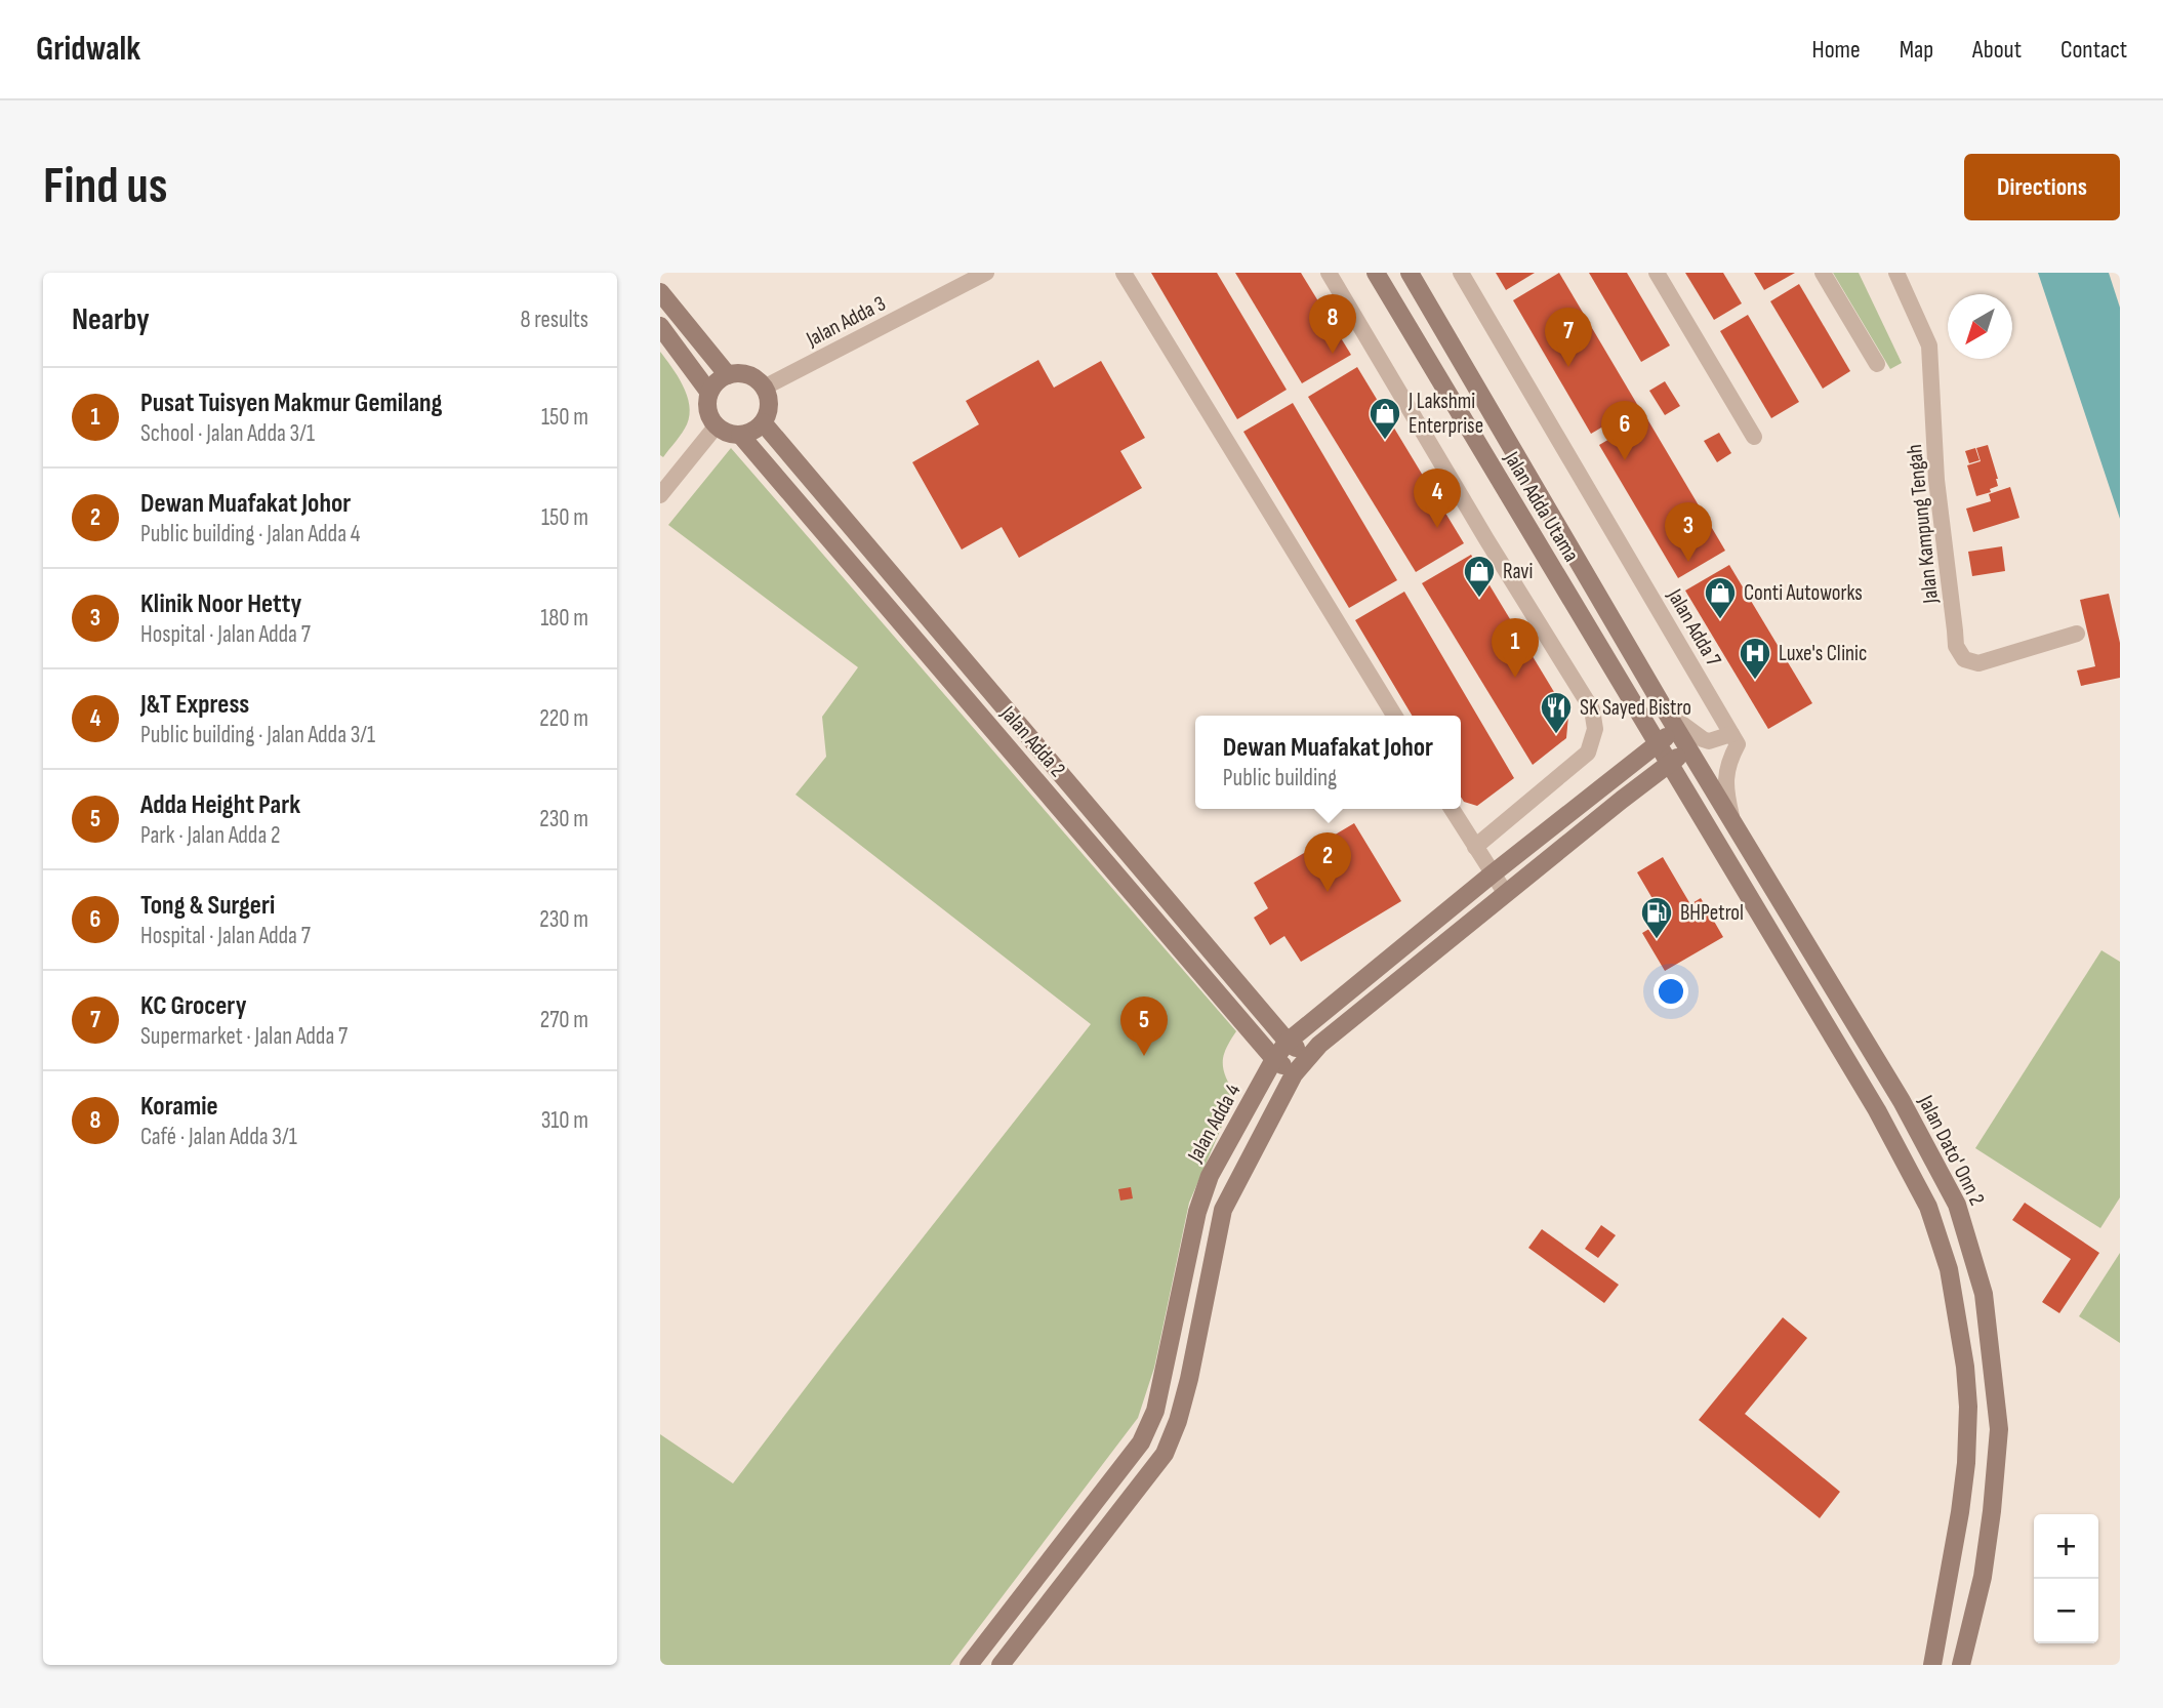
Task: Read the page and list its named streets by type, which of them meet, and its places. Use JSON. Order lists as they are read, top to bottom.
{
  "streets": {
    "street": [
      "Jalan Adda 3",
      "Jalan Adda Utama",
      "Jalan Kampung Tengah",
      "Jalan Adda 7",
      "Jalan Adda 2",
      "Jalan Adda 4",
      "Jalan Dato' Onn 2"
    ]
  },
  "crossings": [
    ["Jalan Adda 3", "Jalan Adda 2"],
    ["Jalan Adda Utama", "Jalan Adda 4"],
    ["Jalan Adda Utama", "Jalan Dato' Onn 2"],
    ["Jalan Adda 2", "Jalan Adda 4"]
  ],
  "places": {
    "shop": ["J Lakshmi Enterprise", "Ravi", "Conti Autoworks"],
    "hospital": ["Luxe's Clinic"],
    "restaurant": ["SK Sayed Bistro"],
    "fuel station": ["BHPetrol"]
  },
  "north": "bottom left",
  "page": {
    "header": "Gridwalk",
    "nav": [
      "Home",
      "Map",
      "About",
      "Contact"
    ],
    "buttons": "Directions",
    "title": "Find us",
    "heading": ["Nearby", "8 results"],
    "pins": [
      "8",
      "7",
      "6",
      "4",
      "3",
      "1",
      "2",
      "5"
    ],
    "list": [
      {
        "mark": "1",
        "name": "Pusat Tuisyen Makmur Gemilang",
        "note": "School · Jalan Adda 3/1",
        "value": "150 m"
      },
      {
        "mark": "2",
        "name": "Dewan Muafakat Johor",
        "note": "Public building · Jalan Adda 4",
        "value": "150 m"
      },
      {
        "mark": "3",
        "name": "Klinik Noor Hetty",
        "note": "Hospital · Jalan Adda 7",
        "value": "180 m"
      },
      {
        "mark": "4",
        "name": "J&T Express",
        "note": "Public building · Jalan Adda 3/1",
        "value": "220 m"
      },
      {
        "mark": "5",
        "name": "Adda Height Park",
        "note": "Park · Jalan Adda 2",
        "value": "230 m"
      },
      {
        "mark": "6",
        "name": "Tong & Surgeri",
        "note": "Hospital · Jalan Adda 7",
        "value": "230 m"
      },
      {
        "mark": "7",
        "name": "KC Grocery",
        "note": "Supermarket · Jalan Adda 7",
        "value": "270 m"
      },
      {
        "mark": "8",
        "name": "Koramie",
        "note": "Café · Jalan Adda 3/1",
        "value": "310 m"
      }
    ],
    "popup": ["Dewan Muafakat Johor", "Public building"],
    "map_buttons": ["+", "−"]
  }
}
